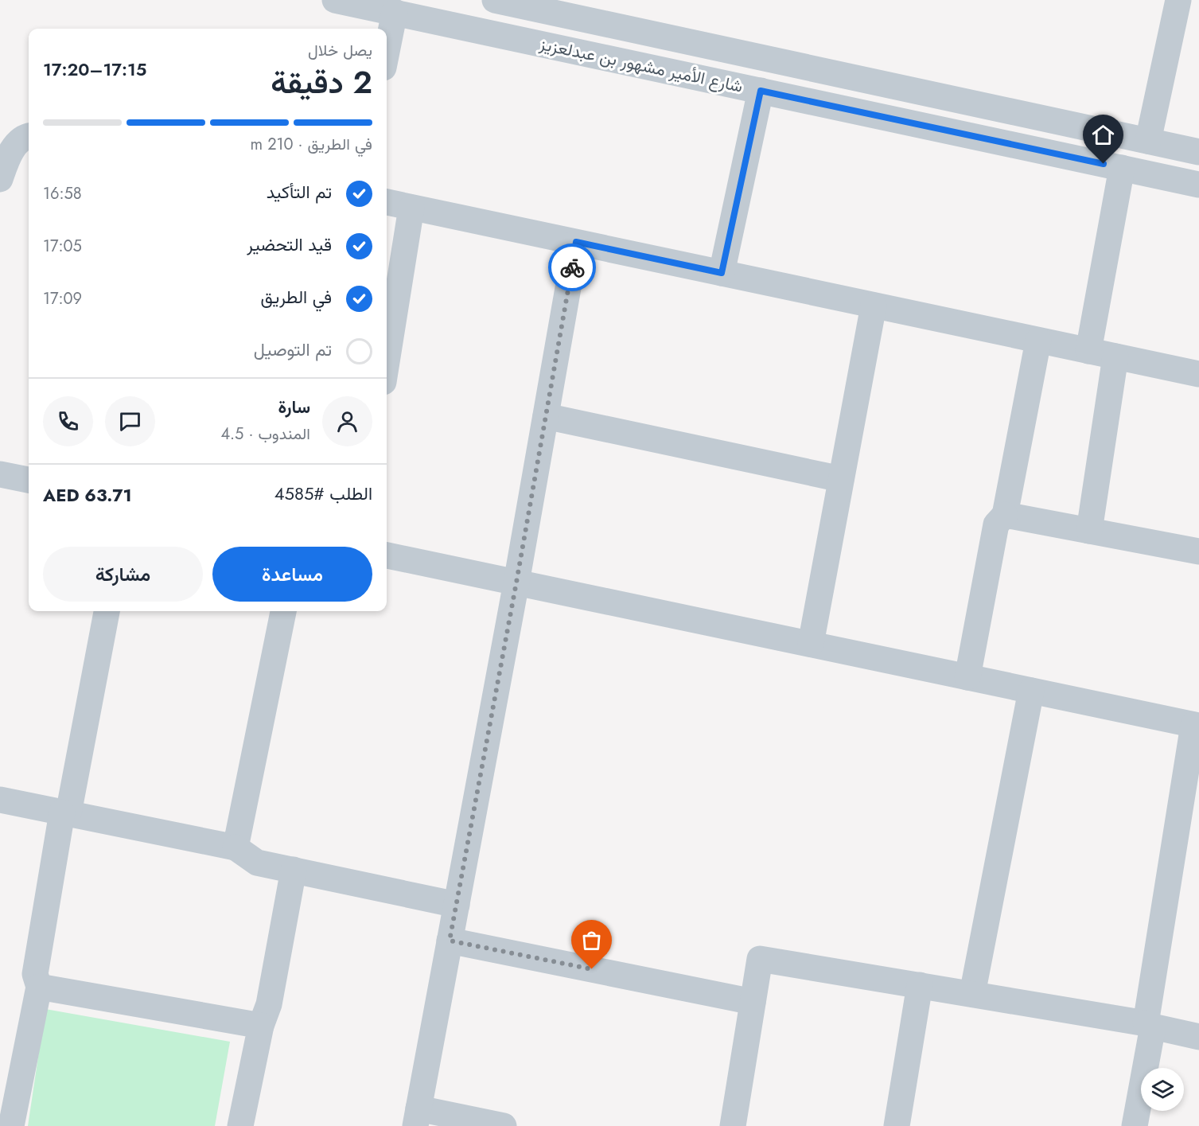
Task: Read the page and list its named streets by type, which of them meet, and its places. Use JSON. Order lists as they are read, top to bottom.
{
  "streets": {
    "street": ["شارع الأمير مشهور بن عبدلعزيز"]
  },
  "page": {
    "heading": ["2 دقيقة", "يصل خلال", "17:15–17:20"],
    "panel": [
      "سارة",
      "المندوب · 4.5",
      "الطلب #4585",
      "AED 63.71"
    ],
    "bar": "في الطريق · 210 m",
    "list": [
      ["تم التأكيد", "16:58"],
      ["قيد التحضير", "17:05"],
      ["في الطريق", "17:09"],
      "تم التوصيل"
    ],
    "buttons": ["مساعدة", "مشاركة"]
  }
}
